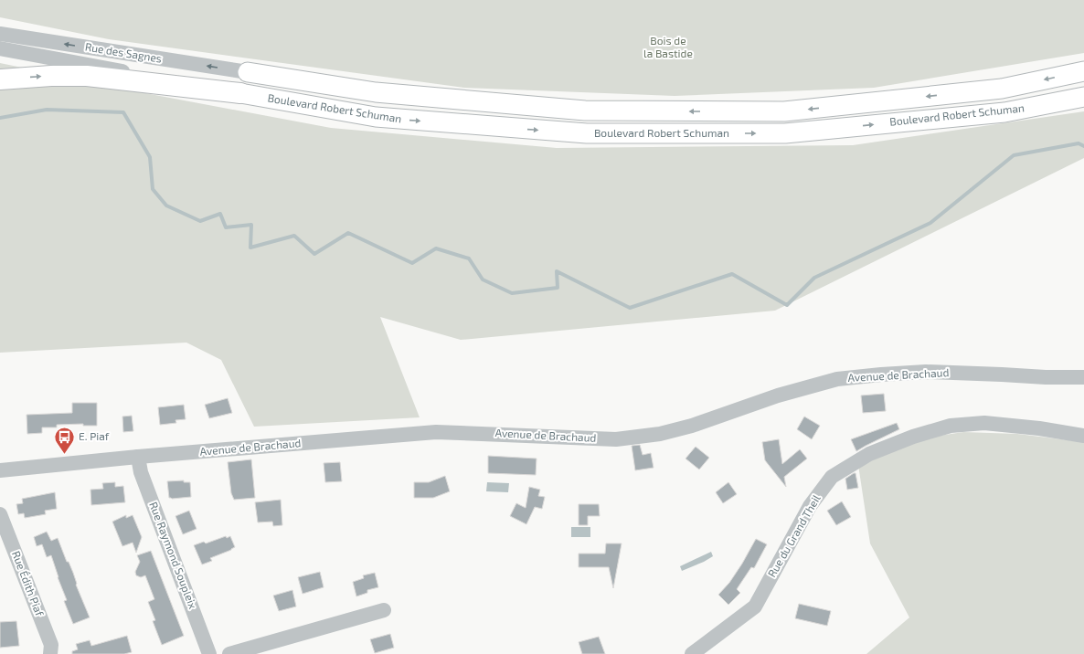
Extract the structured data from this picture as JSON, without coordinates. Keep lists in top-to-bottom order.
{
  "streets": {
    "main road": ["Boulevard Robert Schuman"],
    "street": [
      "Rue des Sagnes",
      "Avenue de Brachaud",
      "Rue du Grand Theil",
      "Rue Raymond Soupleix",
      "Rue Édith Piaf"
    ]
  },
  "crossings": [
    ["Rue des Sagnes", "Boulevard Robert Schuman"],
    ["Avenue de Brachaud", "Rue Raymond Soupleix"]
  ],
  "parks": ["Bois de la Bastide"],
  "places": {
    "bus stop": ["E. Piaf"]
  }
}
